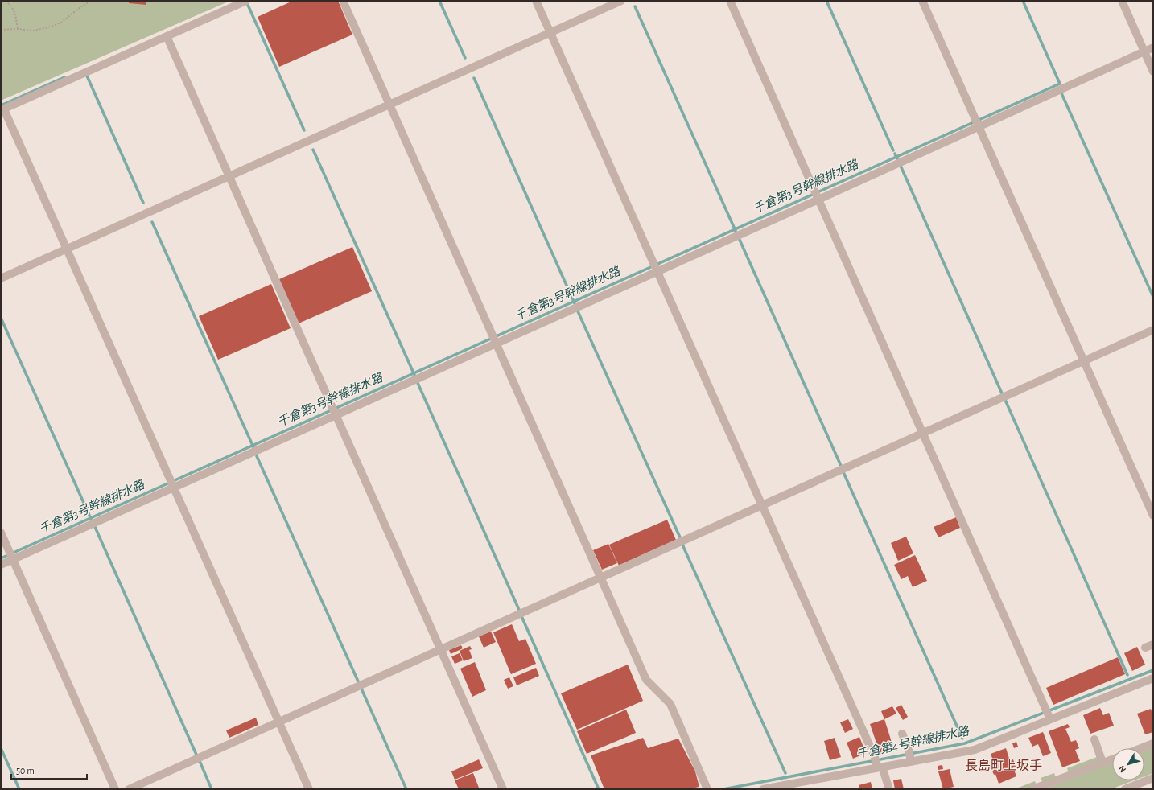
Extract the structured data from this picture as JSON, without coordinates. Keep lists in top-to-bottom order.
{
  "districts": ["長島町上坂手"],
  "water": ["千倉第3号幹線排水路", "千倉第4号幹線排水路"],
  "scale_bar": "50 m",
  "north": "bottom left"
}
